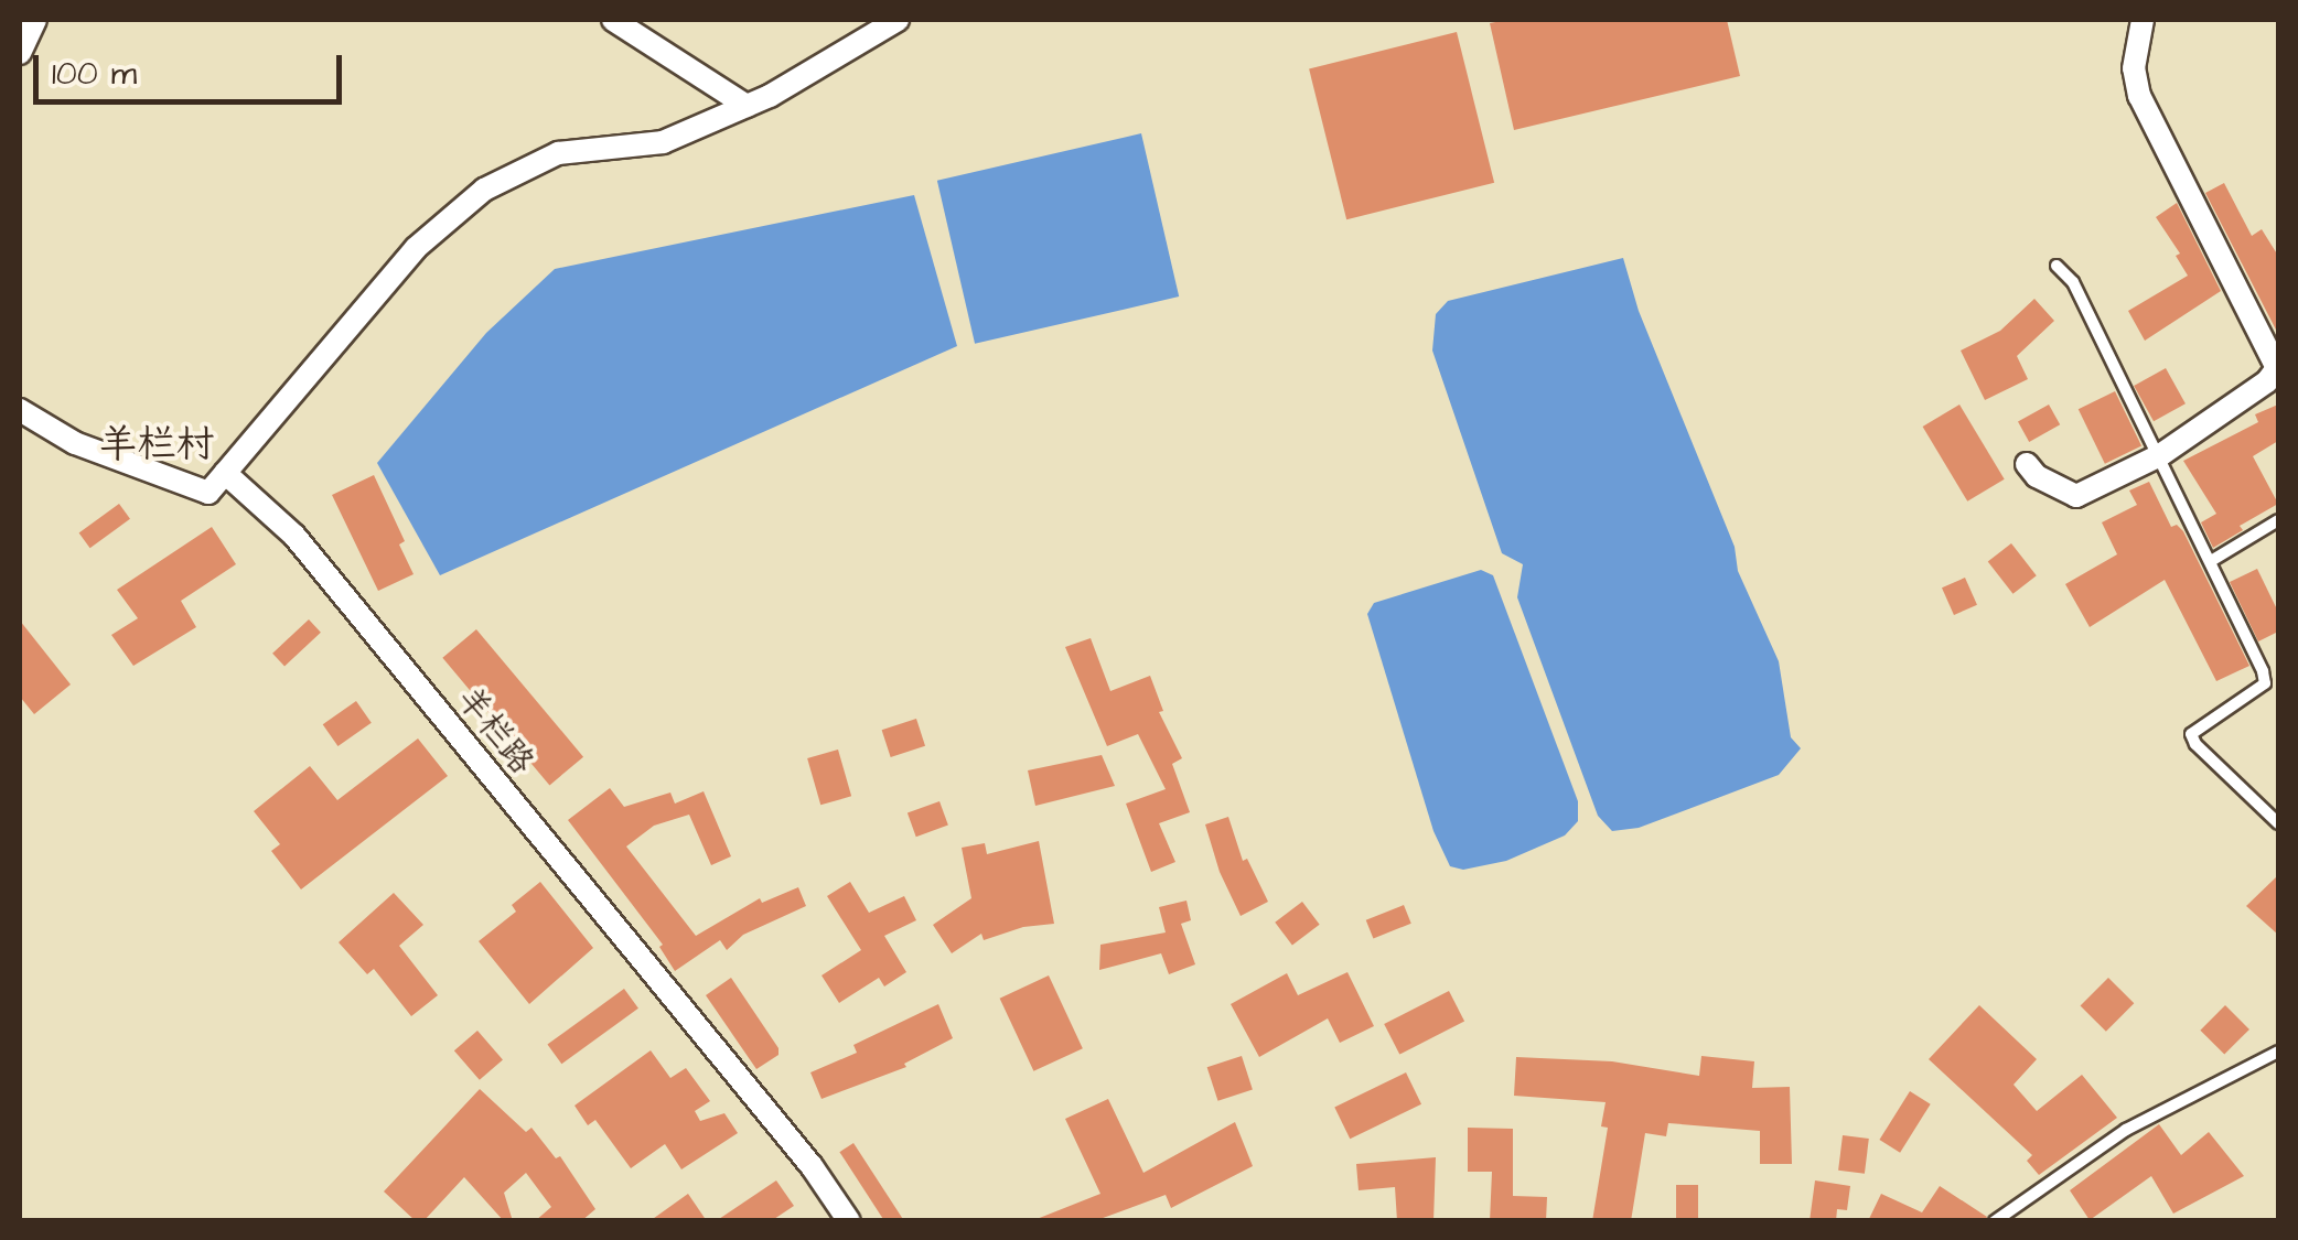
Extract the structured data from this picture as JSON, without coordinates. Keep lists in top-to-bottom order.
{
  "streets": {
    "street": ["羊栏路"]
  },
  "districts": ["羊栏村"],
  "scale_bar": "100 m"
}
